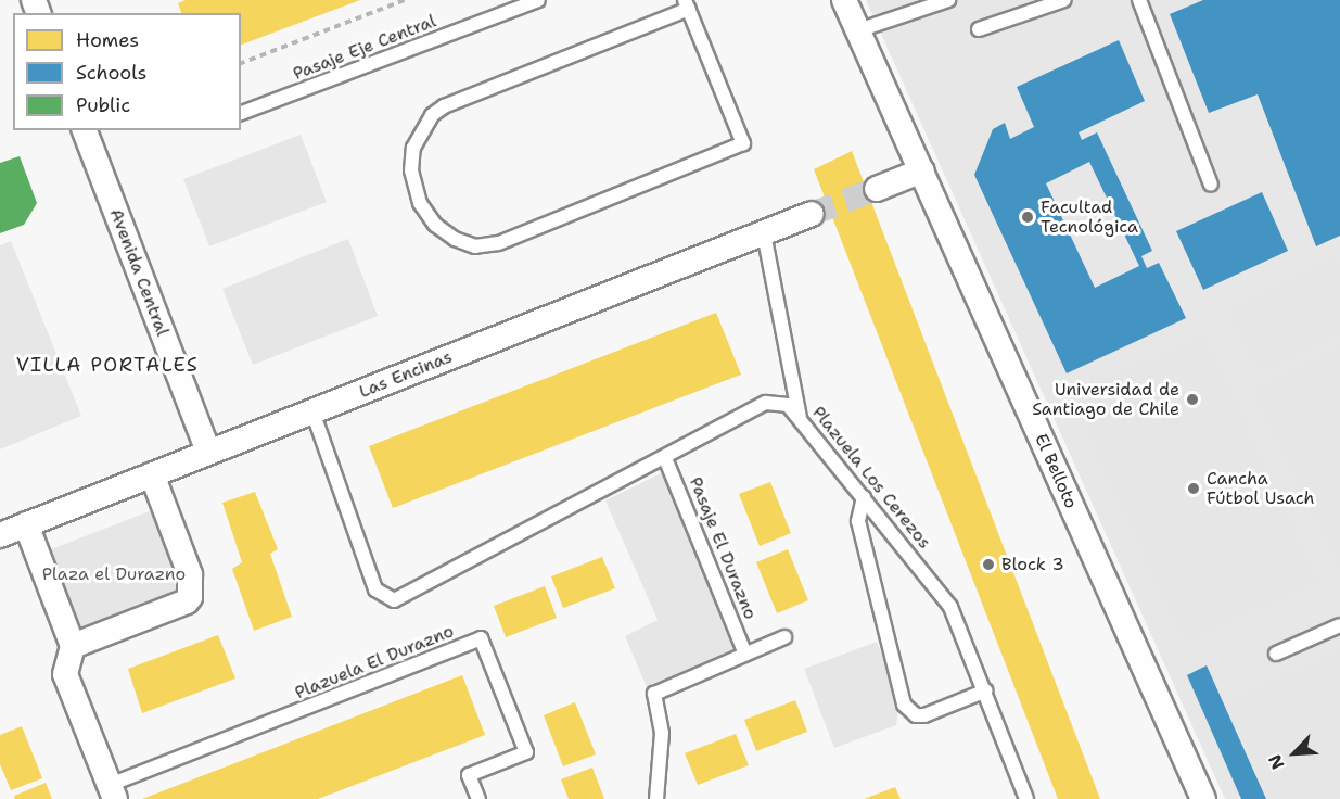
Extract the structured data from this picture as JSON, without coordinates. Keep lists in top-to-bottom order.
{
  "streets": {
    "street": ["Avenida Central", "Las Encinas", "El Belloto"],
    "lane": [
      "Pasaje Eje Central",
      "Plazuela Los Cerezos",
      "Pasaje El Durazno",
      "Plazuela El Durazno"
    ]
  },
  "crossings": [
    ["Avenida Central", "Las Encinas"],
    ["Las Encinas", "Plazuela Los Cerezos"],
    ["Plazuela Los Cerezos", "Pasaje El Durazno"]
  ],
  "districts": ["VILLA PORTALES"],
  "parks": ["Plaza el Durazno"],
  "places": [
    "Facultad Tecnológica",
    "Universidad de Santiago de Chile",
    "Cancha Fútbol Usach",
    "Block 3"
  ],
  "legend": ["Homes", "Schools", "Public"],
  "north": "bottom left"
}
